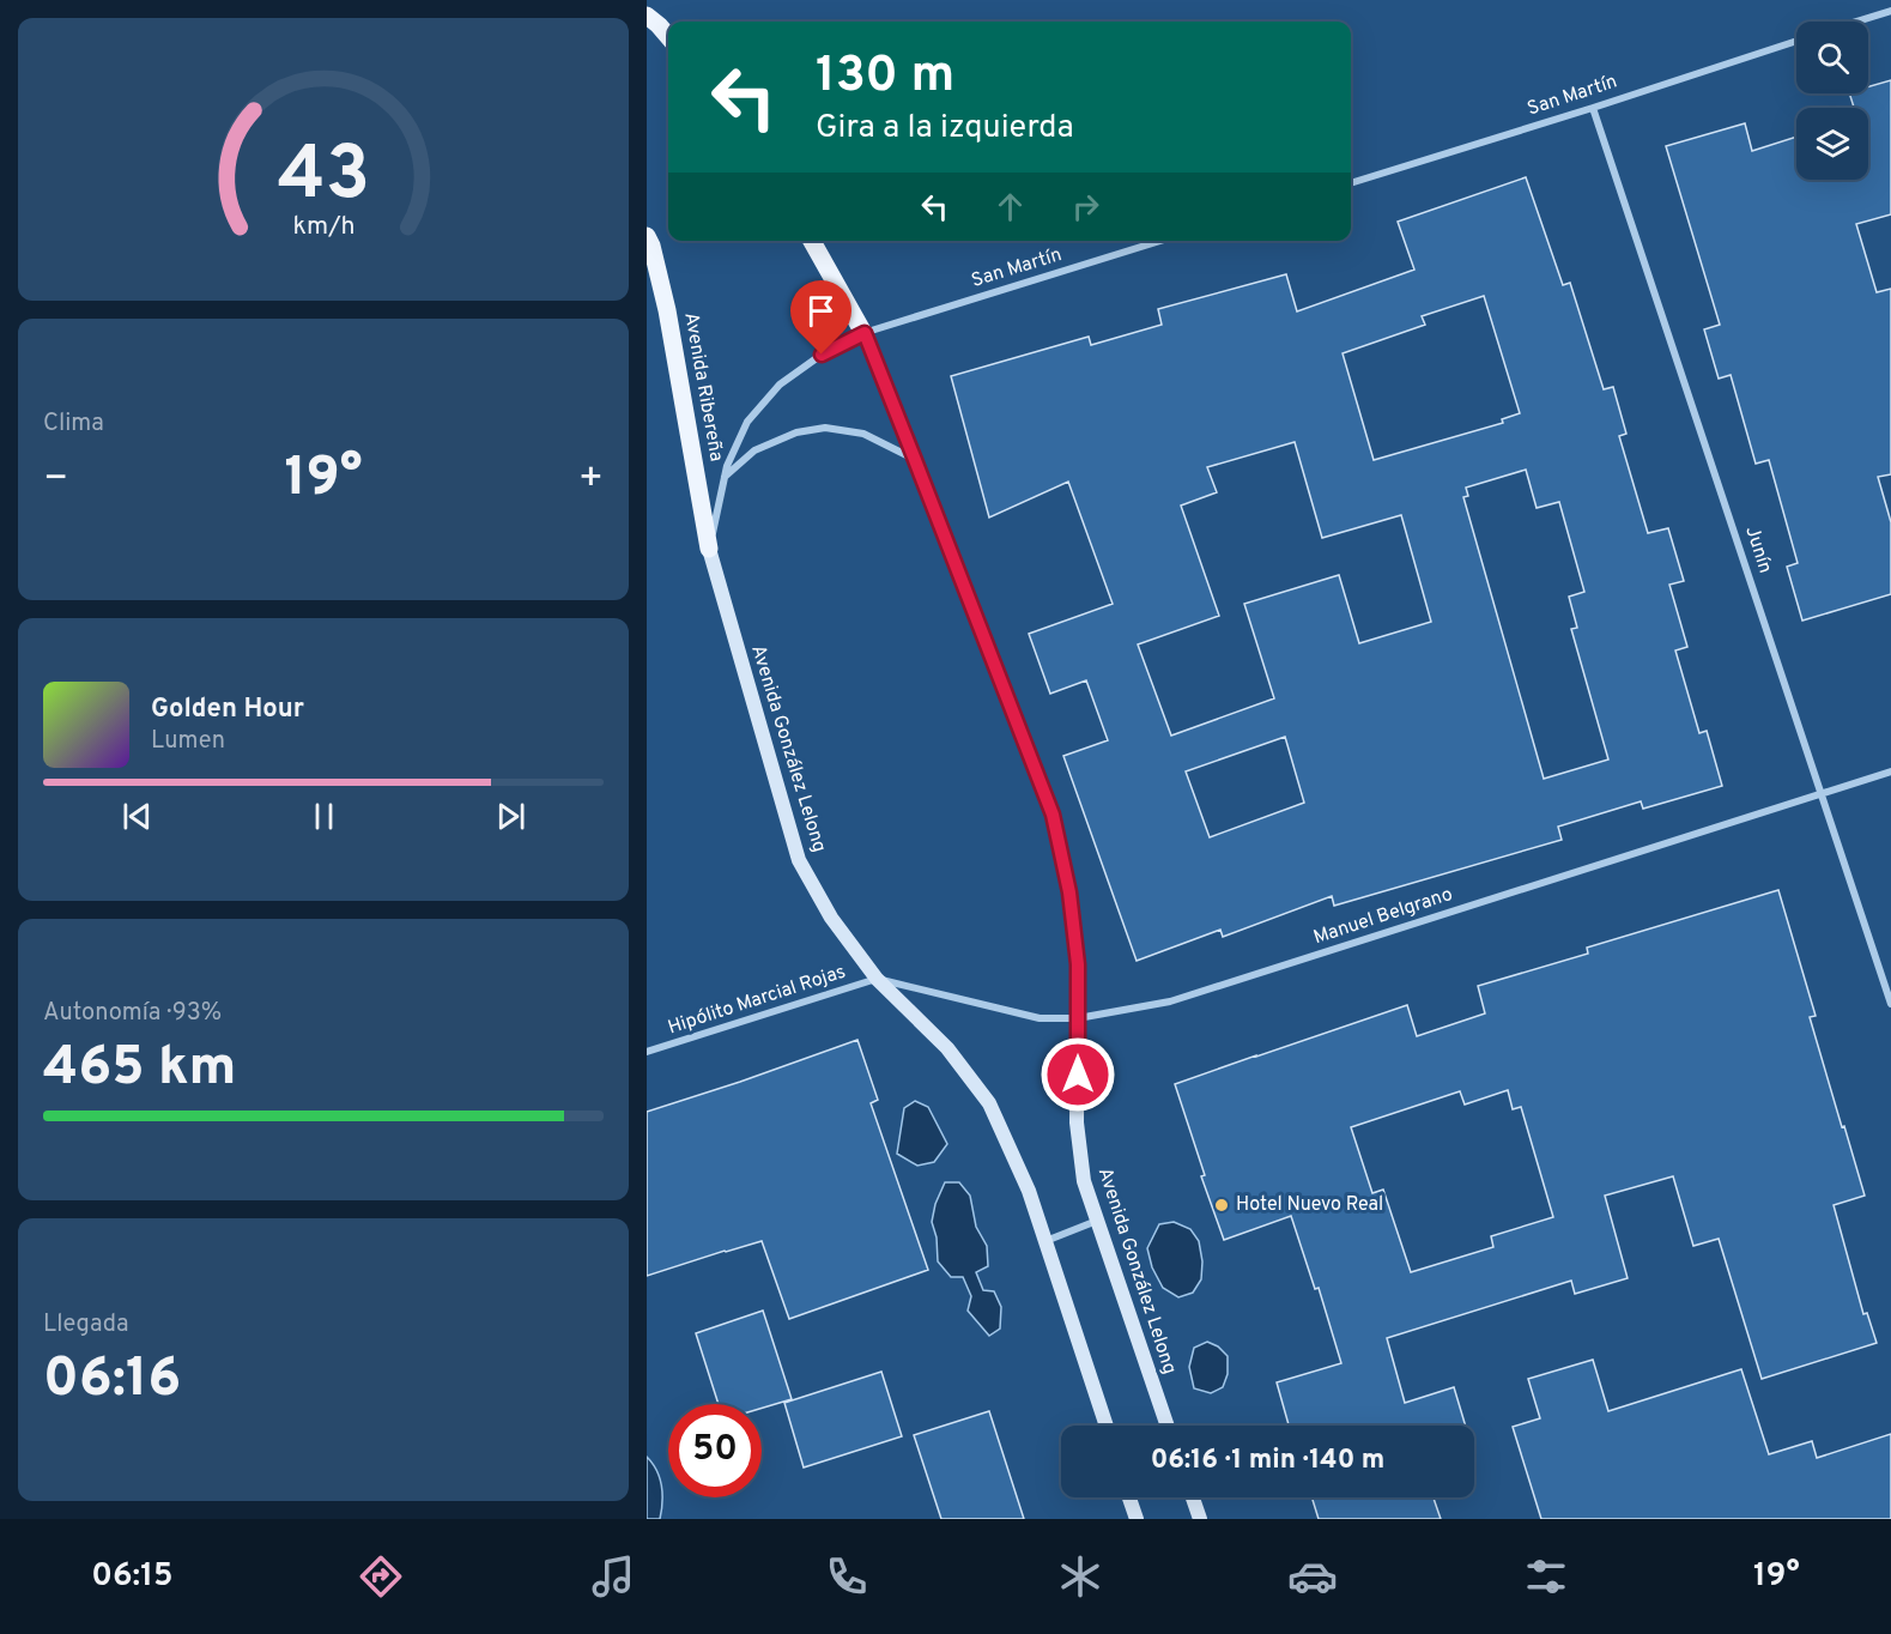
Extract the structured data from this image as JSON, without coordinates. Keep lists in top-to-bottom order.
{
  "streets": {
    "main road": ["Avenida Ribereña", "Avenida González Lelong"],
    "street": [
      "San Martín",
      "Junín",
      "Manuel Belgrano",
      "Hipólito Marcial Rojas"
    ]
  },
  "crossings": [
    ["San Martín", "Avenida Ribereña"],
    ["San Martín", "Junín"],
    ["San Martín", "Avenida González Lelong"],
    ["Avenida Ribereña", "Avenida González Lelong"],
    ["Junín", "Manuel Belgrano"],
    ["Avenida González Lelong", "Manuel Belgrano"],
    ["Avenida González Lelong", "Hipólito Marcial Rojas"],
    ["Manuel Belgrano", "Hipólito Marcial Rojas"]
  ],
  "places": ["Hotel Nuevo Real"],
  "page": {
    "turn": ["130 m", "Gira a la izquierda"],
    "tile": [
      "Clima",
      ["Autonomía · 93%", "465 km"],
      ["Llegada", "06:16"]
    ],
    "heat": ["−", "19°", "+"],
    "song": ["Golden Hour", "Lumen"],
    "limit": "50",
    "trip": "06:16 · 1 min · 140 m",
    "tabs": ["06:15", "19°"],
    "gauge": ["43", "km/h"]
  }
}
